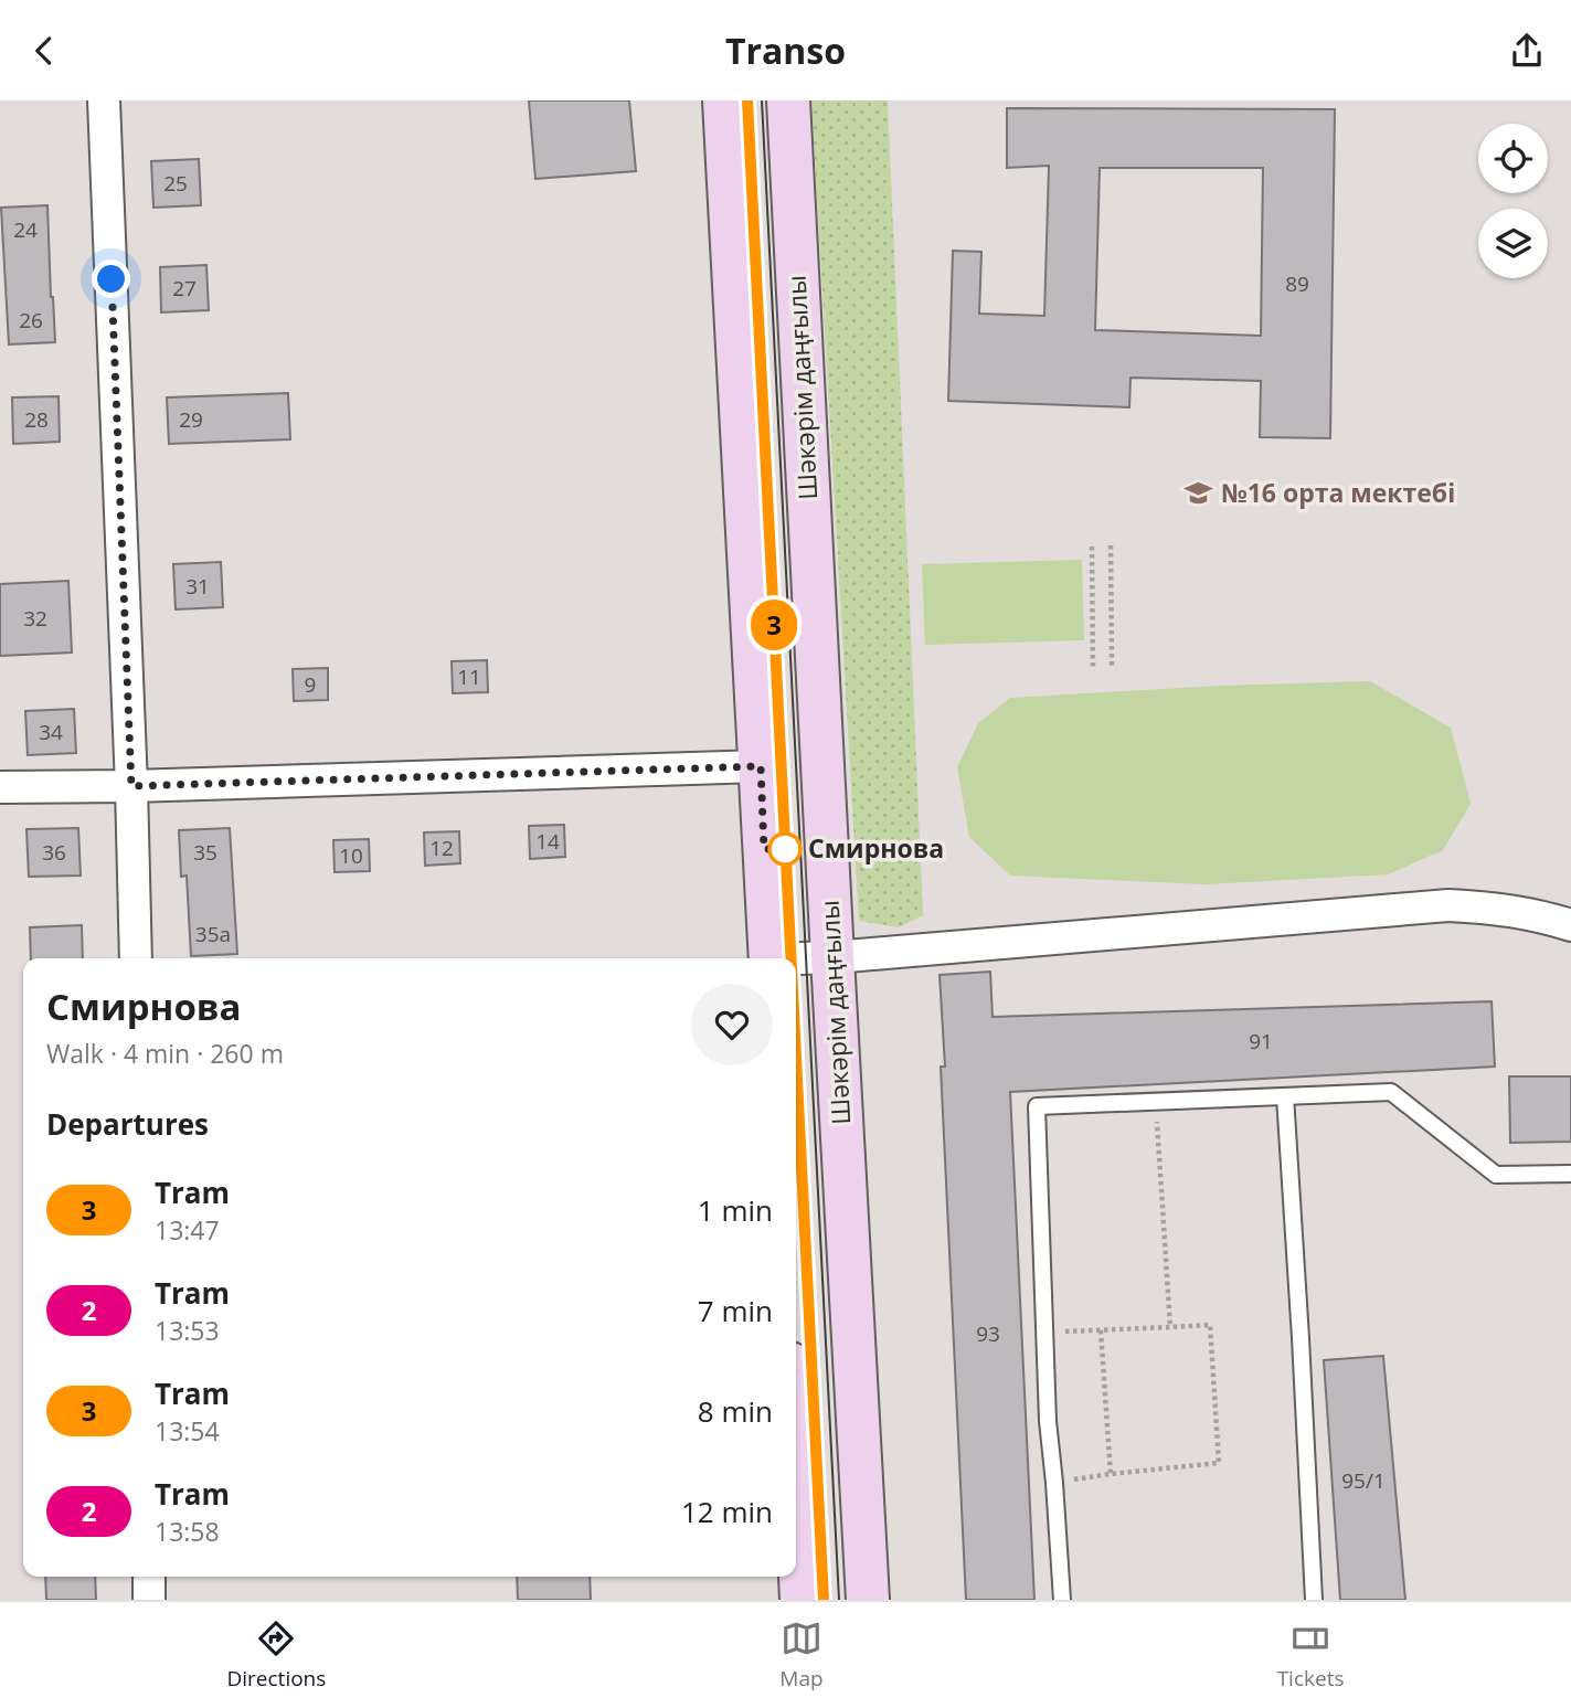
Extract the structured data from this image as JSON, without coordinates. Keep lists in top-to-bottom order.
{
  "streets": {
    "main road": ["Шәкәрім даңғылы"]
  },
  "places": {
    "school or university": ["№16 орта мектебі"],
    "other": ["Смирнова"]
  },
  "lines": ["tram line 3"],
  "house_numbers": [
    "25",
    "24",
    "89",
    "27",
    "26",
    "28",
    "29",
    "31",
    "32",
    "11",
    "9",
    "34",
    "14",
    "12",
    "36",
    "35",
    "10",
    "35а",
    "91",
    "93",
    "95/1"
  ],
  "page": {
    "header": "Transo",
    "on_map": "3",
    "heading": [
      ["Смирнова", "Walk · 4 min · 260 m"],
      "Departures"
    ],
    "list": [
      {
        "mark": "3",
        "name": "Tram",
        "note": "13:47",
        "value": "1 min"
      },
      {
        "mark": "2",
        "name": "Tram",
        "note": "13:53",
        "value": "7 min"
      },
      {
        "mark": "3",
        "name": "Tram",
        "note": "13:54",
        "value": "8 min"
      },
      {
        "mark": "2",
        "name": "Tram",
        "note": "13:58",
        "value": "12 min"
      }
    ],
    "tabs": ["Directions", "Map", "Tickets"]
  }
}
